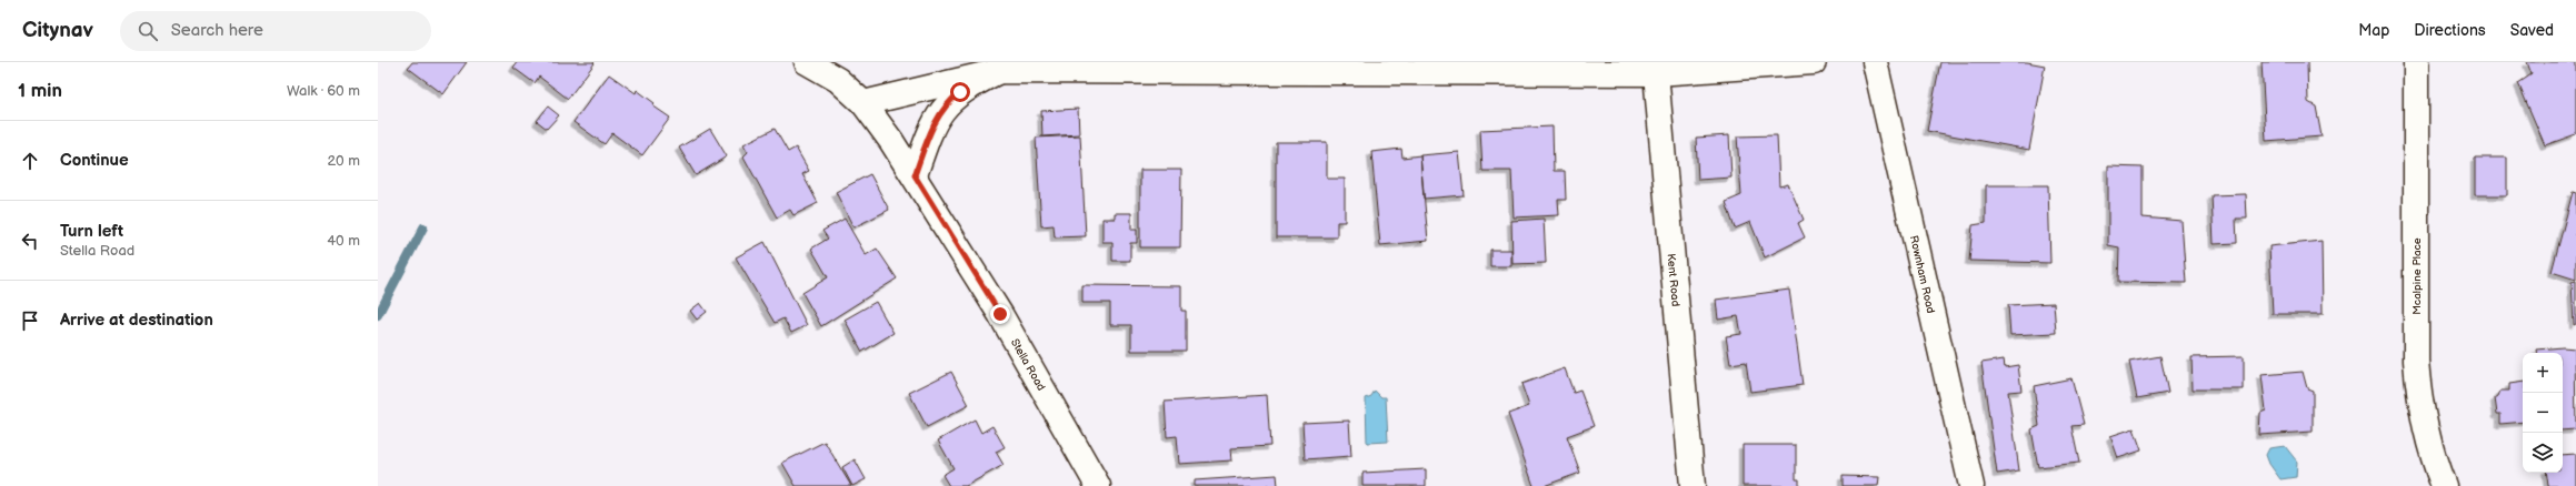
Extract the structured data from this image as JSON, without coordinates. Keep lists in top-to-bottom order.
{
  "streets": {
    "street": [
      "Rownham Road",
      "Mcalpine Place",
      "Kent Road",
      "Stella Road"
    ]
  },
  "page": {
    "header": "Citynav",
    "search": "Search here",
    "nav": ["Map", "Directions", "Saved"],
    "heading": ["1 min", "Walk · 60 m"],
    "list": [
      ["Continue", "20 m"],
      ["Turn left", "Stella Road", "40 m"],
      "Arrive at destination"
    ],
    "map_buttons": ["+", "−"]
  }
}
